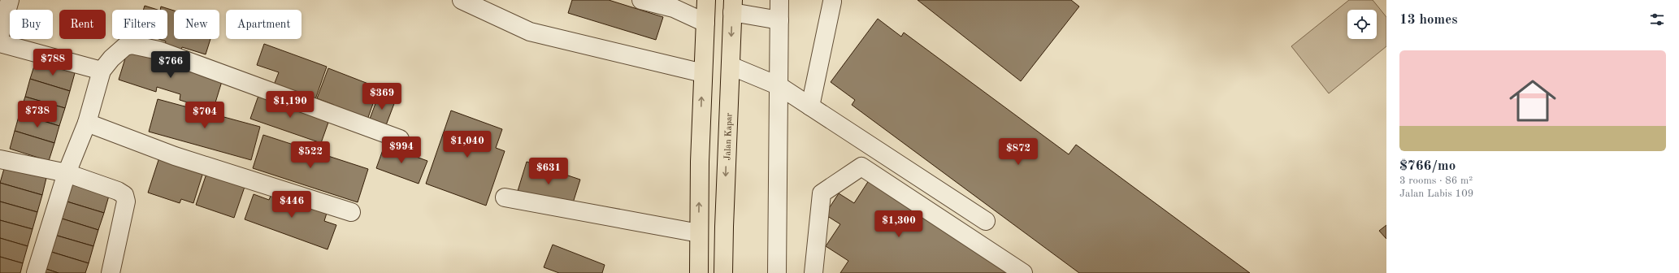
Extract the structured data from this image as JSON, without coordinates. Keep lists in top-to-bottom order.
{
  "streets": {
    "highway": ["Jalan Kapar"]
  },
  "page": {
    "heading": "13 homes",
    "chip": [
      "Buy",
      "Rent",
      "Filters",
      "New",
      "Apartment"
    ],
    "list": [
      {
        "name": "$766/mo",
        "note": "3 rooms · 86 m² · Jalan Labis 109"
      }
    ],
    "price": [
      "$788",
      "$766",
      "$369",
      "$1,190",
      "$738",
      "$704",
      "$1,040",
      "$994",
      "$872",
      "$522",
      "$631",
      "$446",
      "$1,300"
    ]
  }
}
